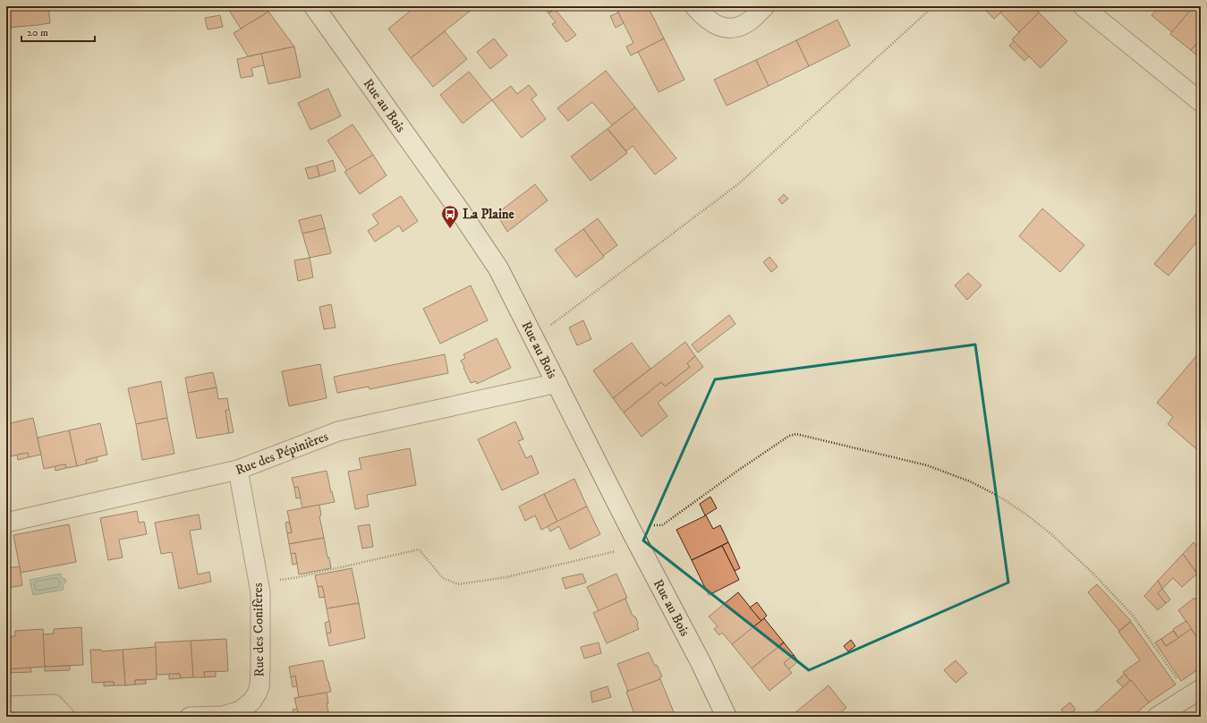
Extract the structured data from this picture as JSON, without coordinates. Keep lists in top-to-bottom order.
{
  "streets": {
    "main road": ["Rue au Bois"],
    "street": ["Rue des Pépinières", "Rue des Conifères"]
  },
  "crossings": [
    ["Rue au Bois", "Rue des Pépinières"],
    ["Rue des Pépinières", "Rue des Conifères"]
  ],
  "places": {
    "bus stop": ["La Plaine"]
  },
  "scale_bar": "20 m"
}
